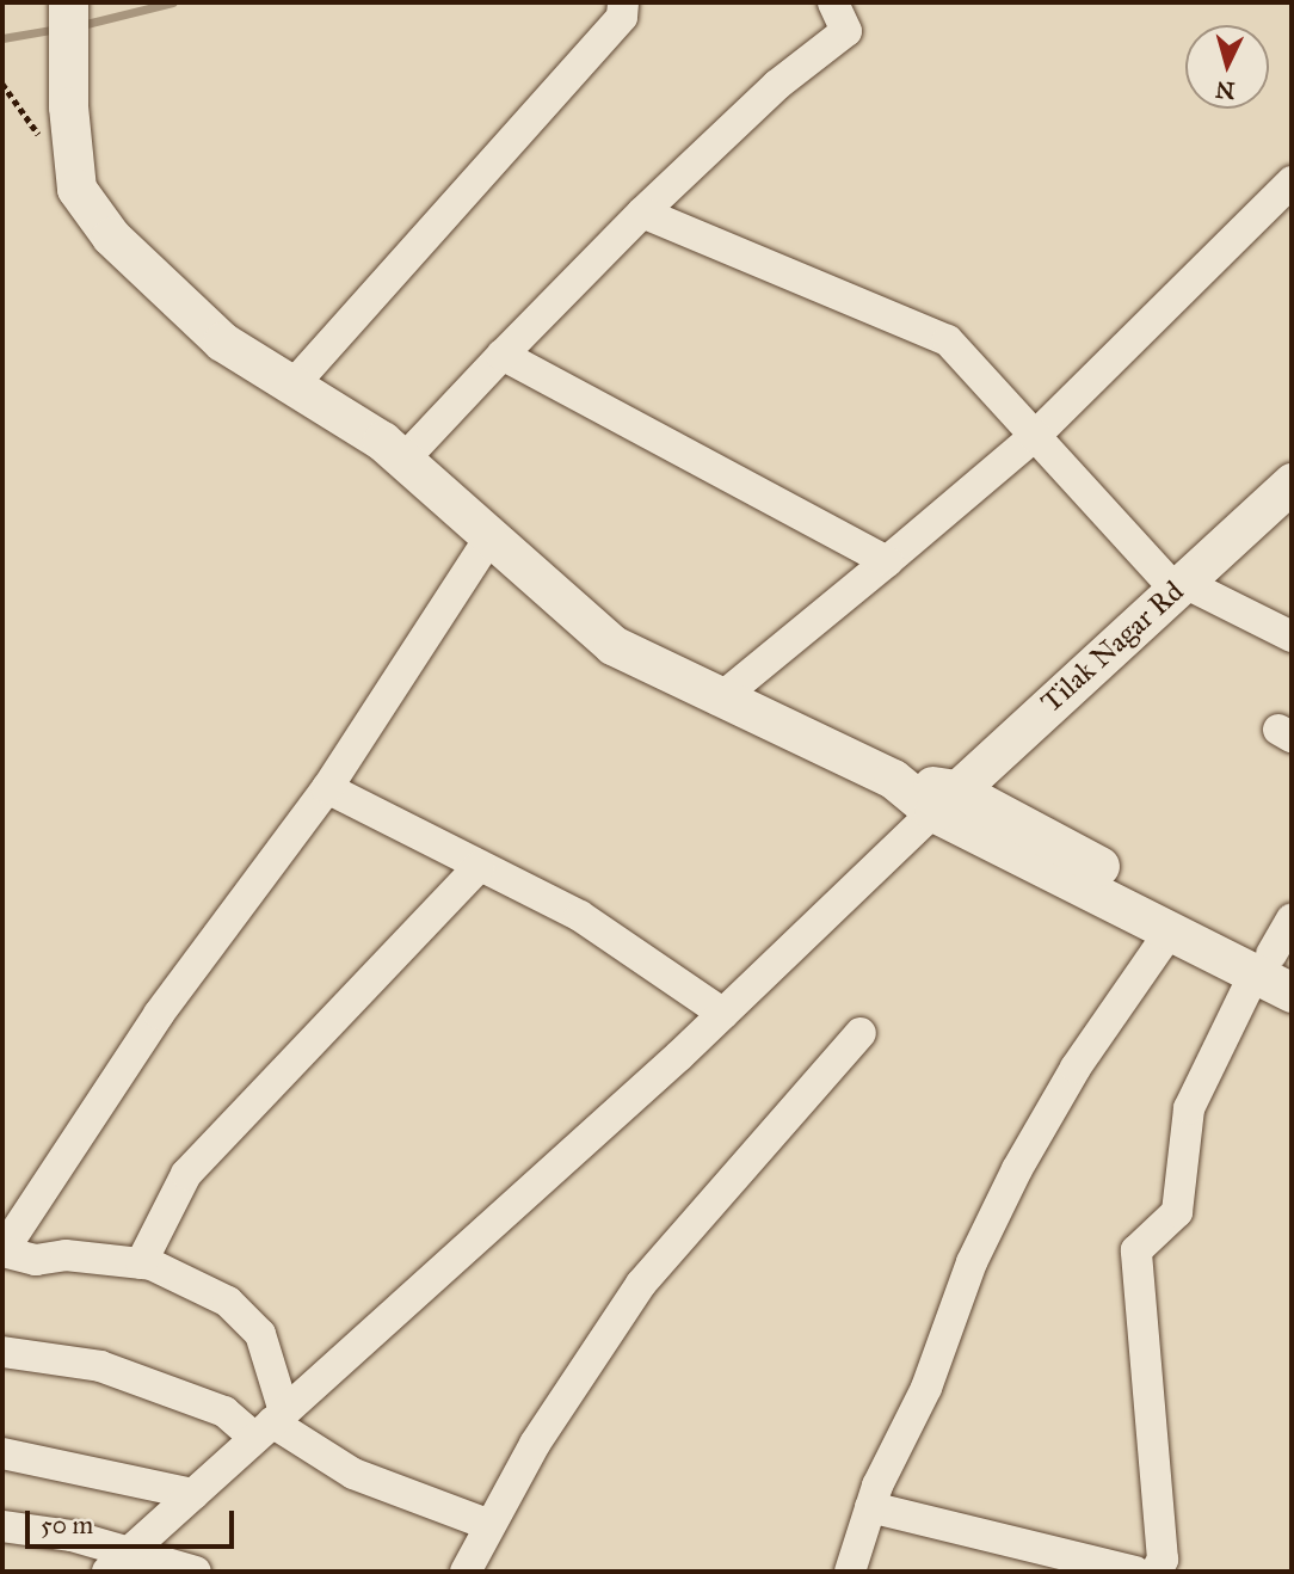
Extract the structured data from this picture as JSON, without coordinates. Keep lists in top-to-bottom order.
{
  "streets": {
    "street": ["Tilak Nagar Rd"]
  },
  "scale_bar": "50 m",
  "north": "bottom"
}
